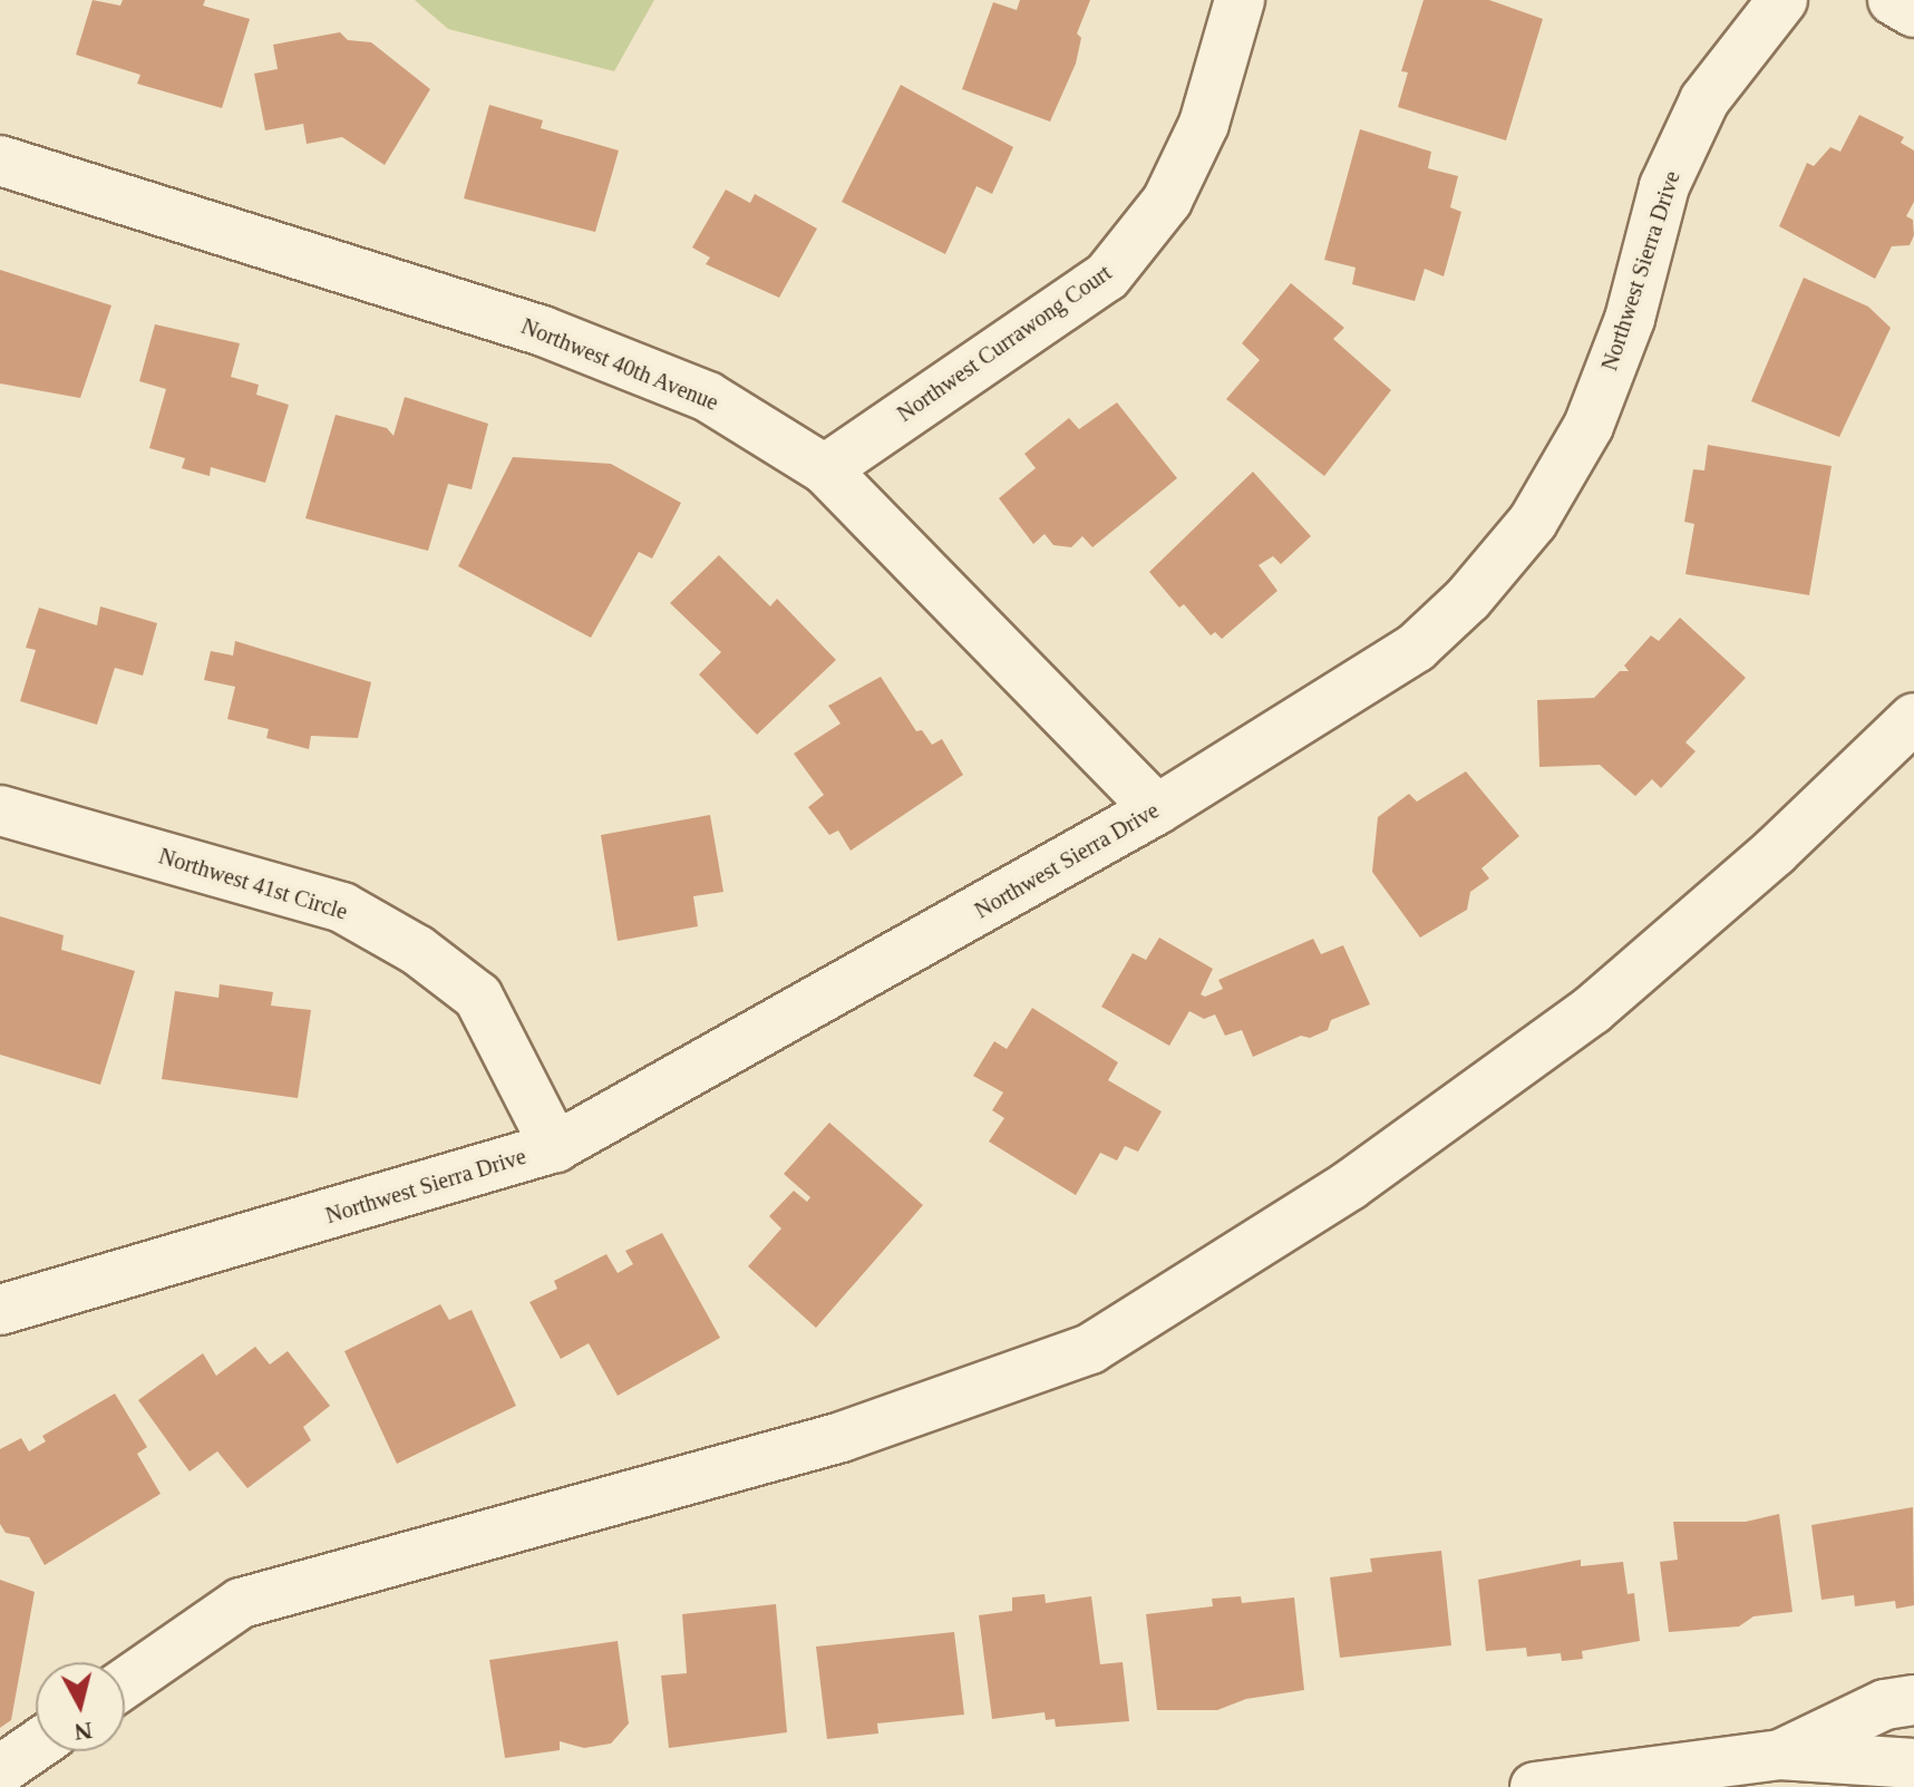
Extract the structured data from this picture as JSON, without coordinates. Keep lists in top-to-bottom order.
{
  "streets": {
    "street": [
      "Northwest Sierra Drive",
      "Northwest Currawong Court",
      "Northwest 40th Avenue",
      "Northwest 41st Circle"
    ]
  },
  "crossings": [
    ["Northwest Sierra Drive", "Northwest 40th Avenue"],
    ["Northwest Sierra Drive", "Northwest 41st Circle"],
    ["Northwest Currawong Court", "Northwest 40th Avenue"]
  ],
  "north": "bottom"
}
